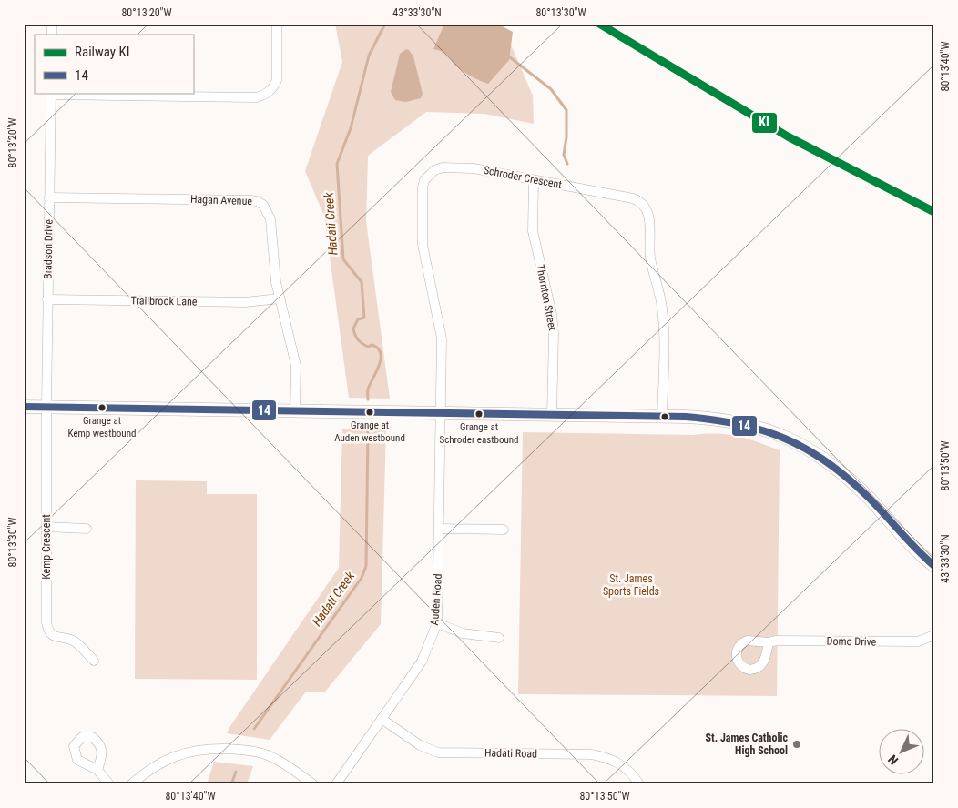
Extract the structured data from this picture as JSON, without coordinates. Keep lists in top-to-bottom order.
{
  "streets": {
    "street": [
      "Schroder Crescent",
      "Hagan Avenue",
      "Bradson Drive",
      "Thornton Street",
      "Trailbrook Lane",
      "Kemp Crescent",
      "Auden Road",
      "Domo Drive",
      "Hadati Road"
    ]
  },
  "crossings": [
    ["Schroder Crescent", "Thornton Street"],
    ["Schroder Crescent", "Auden Road"],
    ["Hagan Avenue", "Bradson Drive"],
    ["Hagan Avenue", "Trailbrook Lane"],
    ["Bradson Drive", "Trailbrook Lane"],
    ["Bradson Drive", "Kemp Crescent"],
    ["Auden Road", "Hadati Road"]
  ],
  "water": ["Hadati Creek"],
  "parks": ["St. James Sports Fields"],
  "places": [
    "Grange at Kemp westbound",
    "Grange at Auden westbound",
    "Grange at Schroder eastbound",
    "St. James Catholic High School"
  ],
  "lines": ["rail line KI", "transit line 14"],
  "legend": ["Railway KI", "14"],
  "north": "bottom left",
  "coordinates": [
    "80°13'20\"W",
    "43°33'30\"N",
    "80°13'30\"W",
    "80°13'40\"W",
    "80°13'50\"W"
  ]
}
